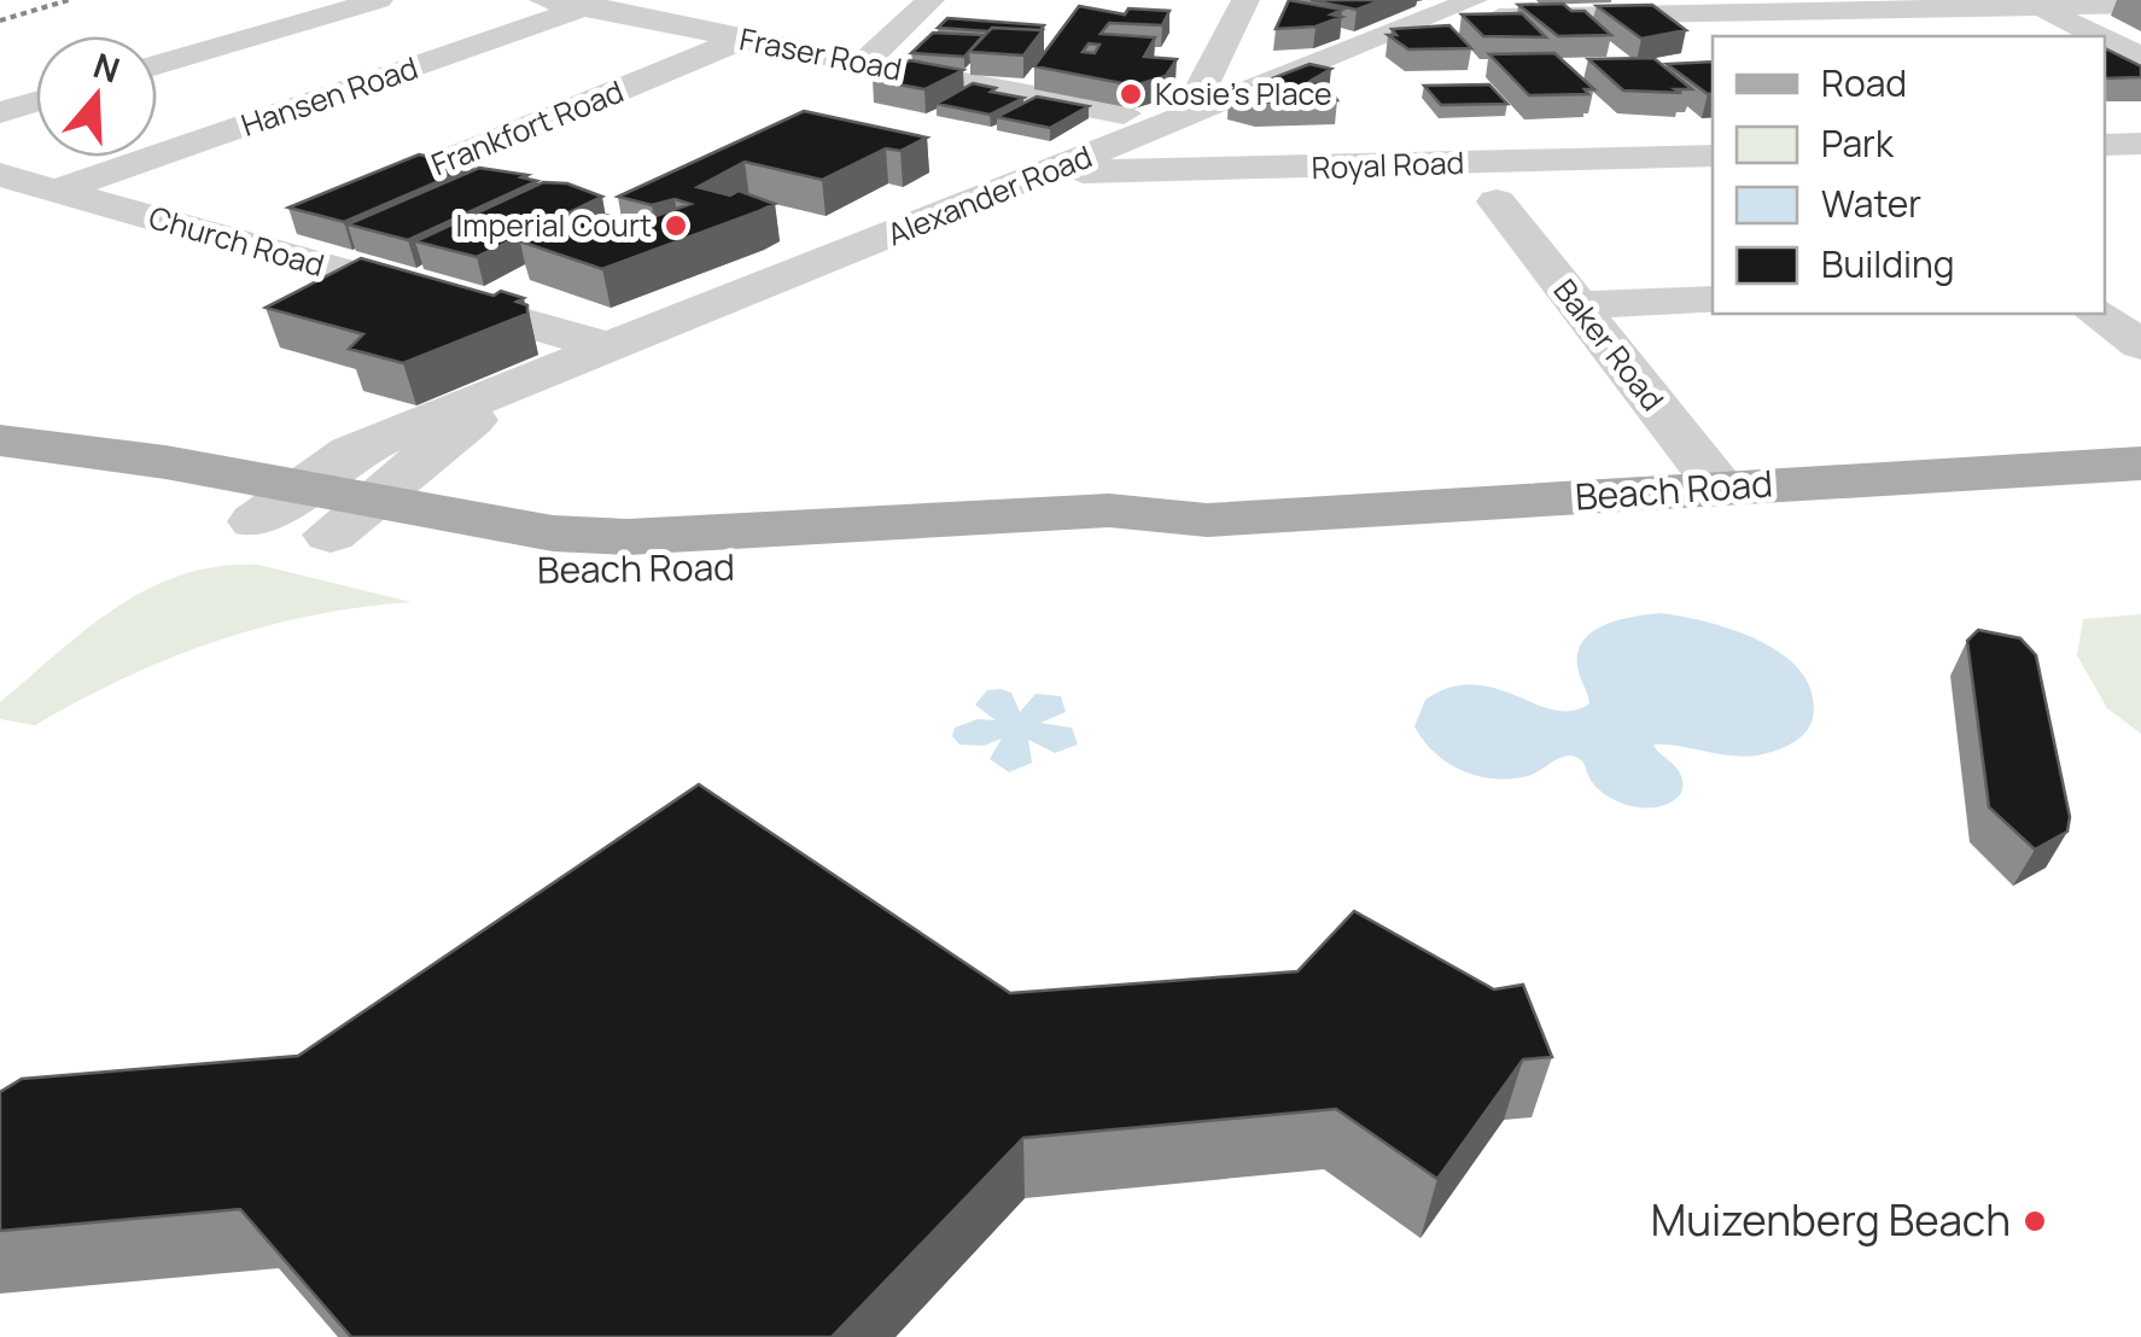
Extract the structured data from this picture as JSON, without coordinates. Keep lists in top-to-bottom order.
{
  "streets": {
    "main road": ["Beach Road"],
    "street": [
      "Fraser Road",
      "Hansen Road",
      "Frankfort Road",
      "Royal Road",
      "Alexander Road",
      "Church Road",
      "Baker Road"
    ]
  },
  "crossings": [
    ["Fraser Road", "Hansen Road"],
    ["Fraser Road", "Frankfort Road"],
    ["Fraser Road", "Alexander Road"],
    ["Hansen Road", "Church Road"],
    ["Frankfort Road", "Church Road"],
    ["Royal Road", "Alexander Road"],
    ["Alexander Road", "Church Road"],
    ["Alexander Road", "Beach Road"],
    ["Baker Road", "Beach Road"]
  ],
  "places": ["Kosie's Place", "Imperial Court", "Muizenberg Beach"],
  "legend": [
    "Road",
    "Park",
    "Water",
    "Building"
  ],
  "north": "top"
}
